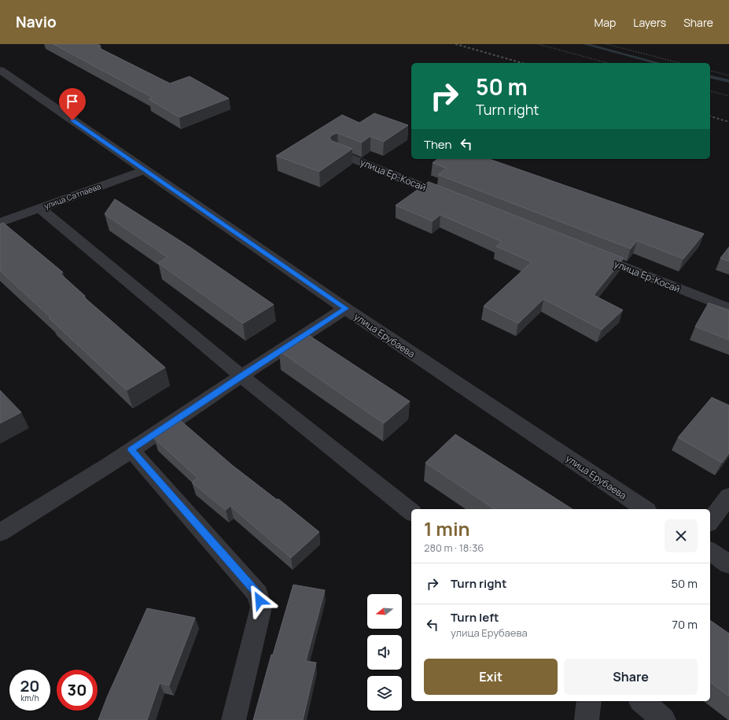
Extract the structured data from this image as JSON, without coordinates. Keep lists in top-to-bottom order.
{
  "streets": {
    "street": ["улица Ер-Косай", "улица Сатпаева", "улица Ерубаева"]
  },
  "crossings": [
    ["улица Сатпаева", "улица Ерубаева"]
  ],
  "north": "left",
  "page": {
    "header": "Navio",
    "nav": ["Map", "Layers", "Share"],
    "turn": ["50 m", "Turn right"],
    "then": "Then",
    "heading": ["1 min", "280 m · 18:36"],
    "list": [
      {
        "name": "Turn right",
        "value": "50 m"
      },
      {
        "name": "Turn left",
        "note": "улица Ерубаева",
        "value": "70 m"
      }
    ],
    "buttons": ["Exit", "Share"],
    "speed": "20 km/h",
    "limit": "30"
  }
}
